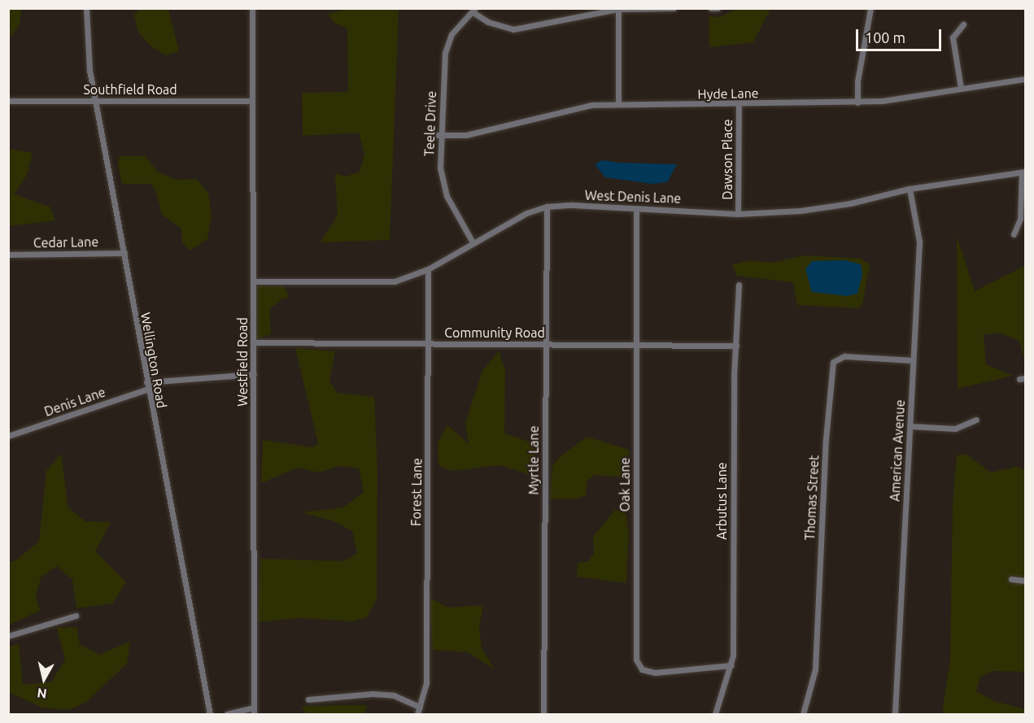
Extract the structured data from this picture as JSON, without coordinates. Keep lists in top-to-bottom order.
{
  "streets": {
    "street": [
      "Southfield Road",
      "Hyde Lane",
      "Teele Drive",
      "Dawson Place",
      "West Denis Lane",
      "Cedar Lane",
      "Community Road",
      "Wellington Road",
      "Westfield Road",
      "Denis Lane",
      "American Avenue",
      "Myrtle Lane",
      "Oak Lane",
      "Forest Lane",
      "Thomas Street",
      "Arbutus Lane"
    ]
  },
  "crossings": [
    ["Southfield Road", "Wellington Road"],
    ["Southfield Road", "Westfield Road"],
    ["Hyde Lane", "Teele Drive"],
    ["Hyde Lane", "Dawson Place"],
    ["Teele Drive", "West Denis Lane"],
    ["Dawson Place", "West Denis Lane"],
    ["West Denis Lane", "Westfield Road"],
    ["West Denis Lane", "American Avenue"],
    ["West Denis Lane", "Myrtle Lane"],
    ["West Denis Lane", "Oak Lane"],
    ["West Denis Lane", "Forest Lane"],
    ["Cedar Lane", "Wellington Road"],
    ["Community Road", "Westfield Road"],
    ["Community Road", "Myrtle Lane"],
    ["Community Road", "Oak Lane"],
    ["Community Road", "Forest Lane"],
    ["Community Road", "Arbutus Lane"],
    ["Wellington Road", "Denis Lane"],
    ["American Avenue", "Thomas Street"],
    ["Oak Lane", "Arbutus Lane"]
  ],
  "scale_bar": "100 m",
  "north": "bottom"
}
